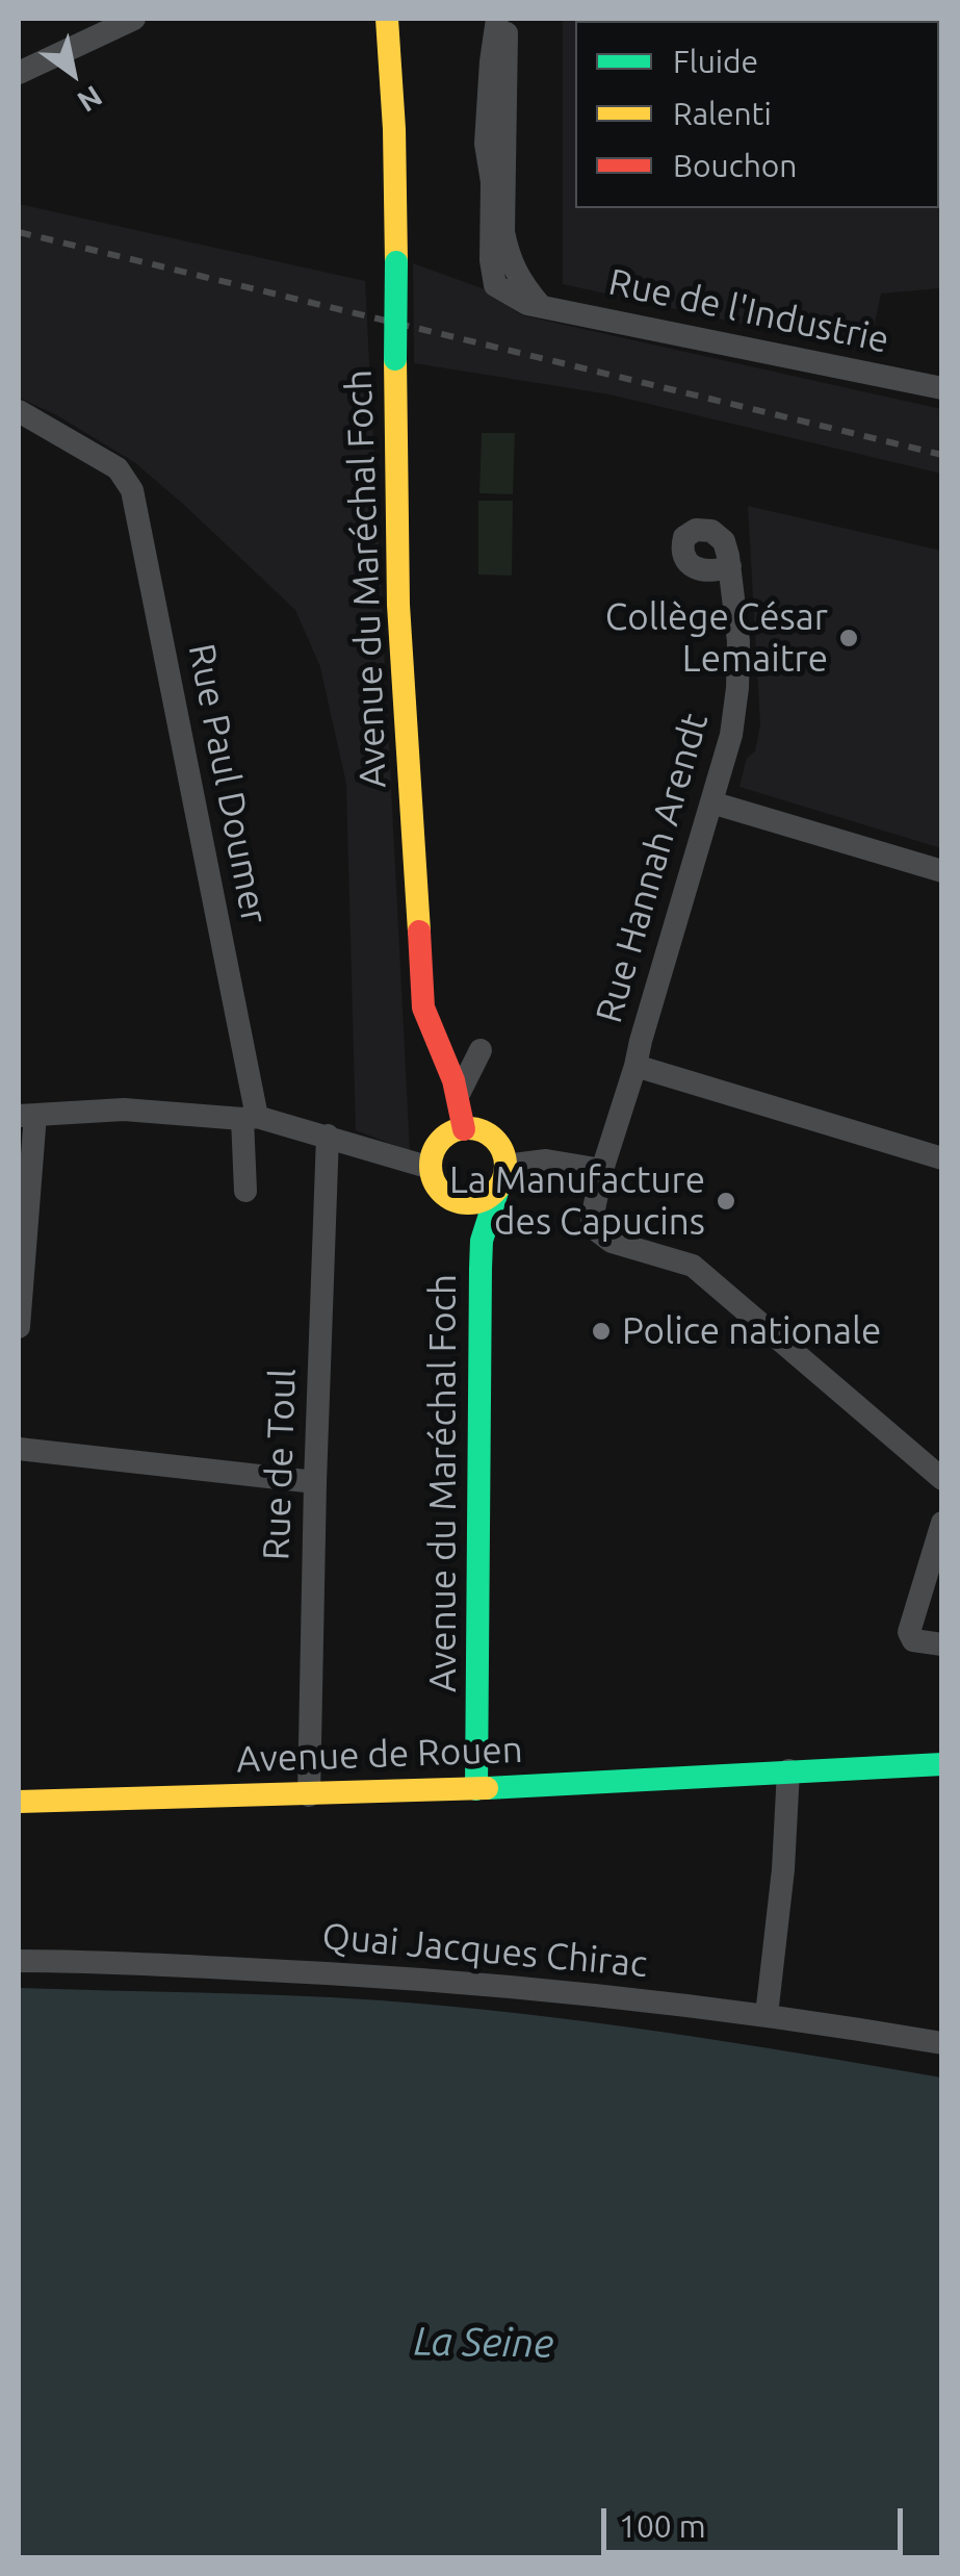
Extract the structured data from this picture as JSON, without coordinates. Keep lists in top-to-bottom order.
{
  "streets": {
    "main road": ["Avenue du Maréchal Foch", "Avenue de Rouen"],
    "street": [
      "Rue de l'Industrie",
      "Rue Paul Doumer",
      "Rue Hannah Arendt",
      "Rue de Toul",
      "Quai Jacques Chirac"
    ]
  },
  "crossings": [
    ["Avenue du Maréchal Foch", "Avenue de Rouen"],
    ["Rue de Toul", "Avenue de Rouen"]
  ],
  "water": ["La Seine"],
  "places": ["Collège César Lemaitre", "La Manufacture des Capucins", "Police nationale"],
  "legend": ["Fluide", "Ralenti", "Bouchon"],
  "scale_bar": "100 m",
  "north": "bottom right"
}
